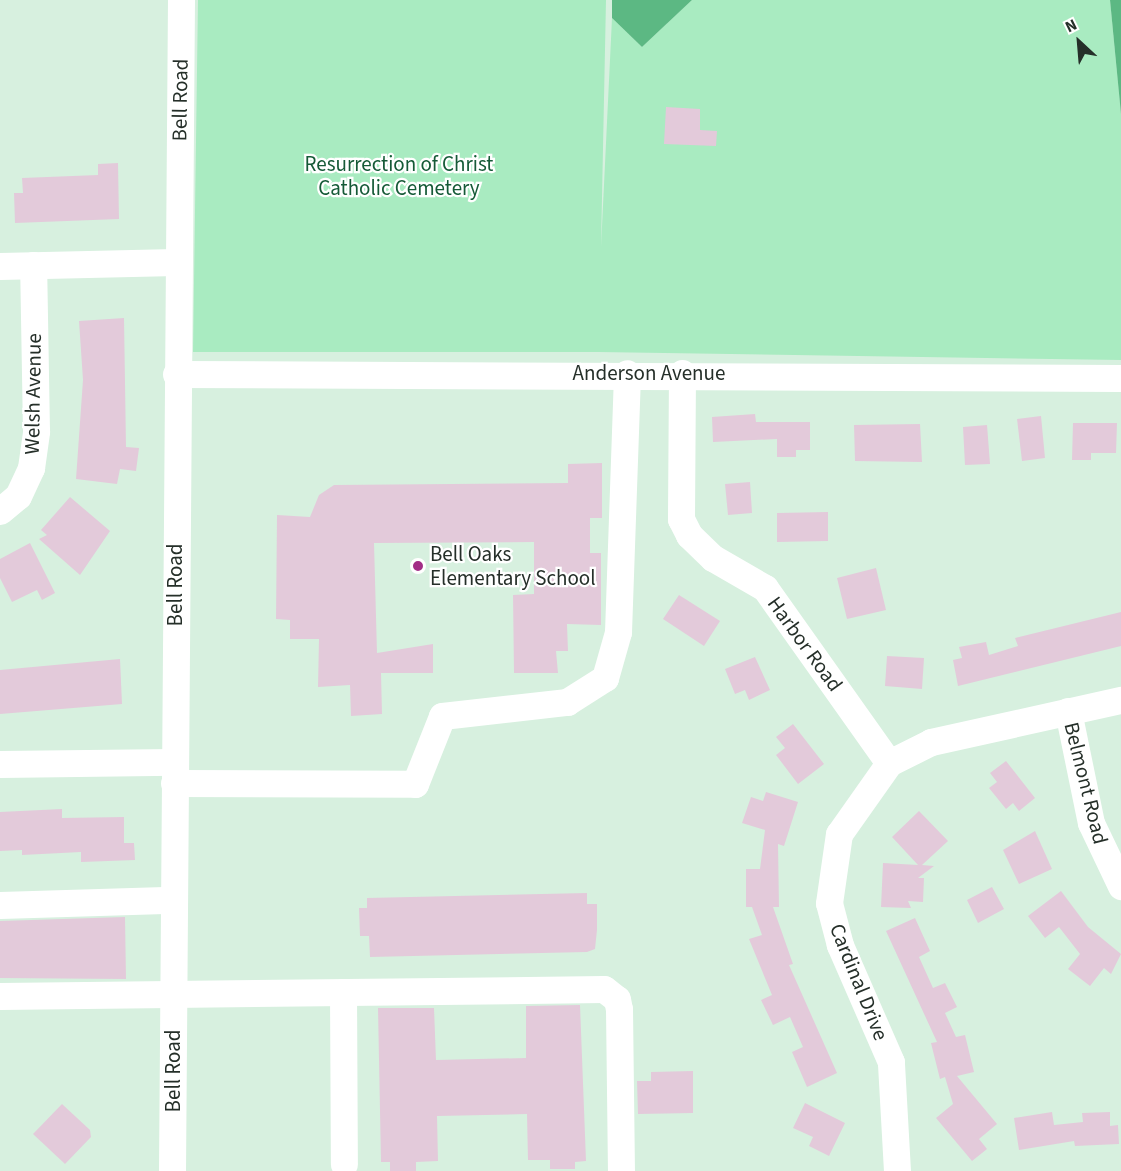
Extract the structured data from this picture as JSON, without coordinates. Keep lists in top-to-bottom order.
{
  "streets": {
    "street": [
      "Bell Road",
      "Anderson Avenue",
      "Welsh Avenue",
      "Harbor Road",
      "Belmont Road",
      "Cardinal Drive"
    ]
  },
  "crossings": [
    ["Bell Road", "Anderson Avenue"],
    ["Anderson Avenue", "Harbor Road"],
    ["Harbor Road", "Cardinal Drive"],
    ["Belmont Road", "Cardinal Drive"]
  ],
  "parks": ["Resurrection of Christ Catholic Cemetery"],
  "places": ["Bell Oaks Elementary School"],
  "north": "top left"
}
